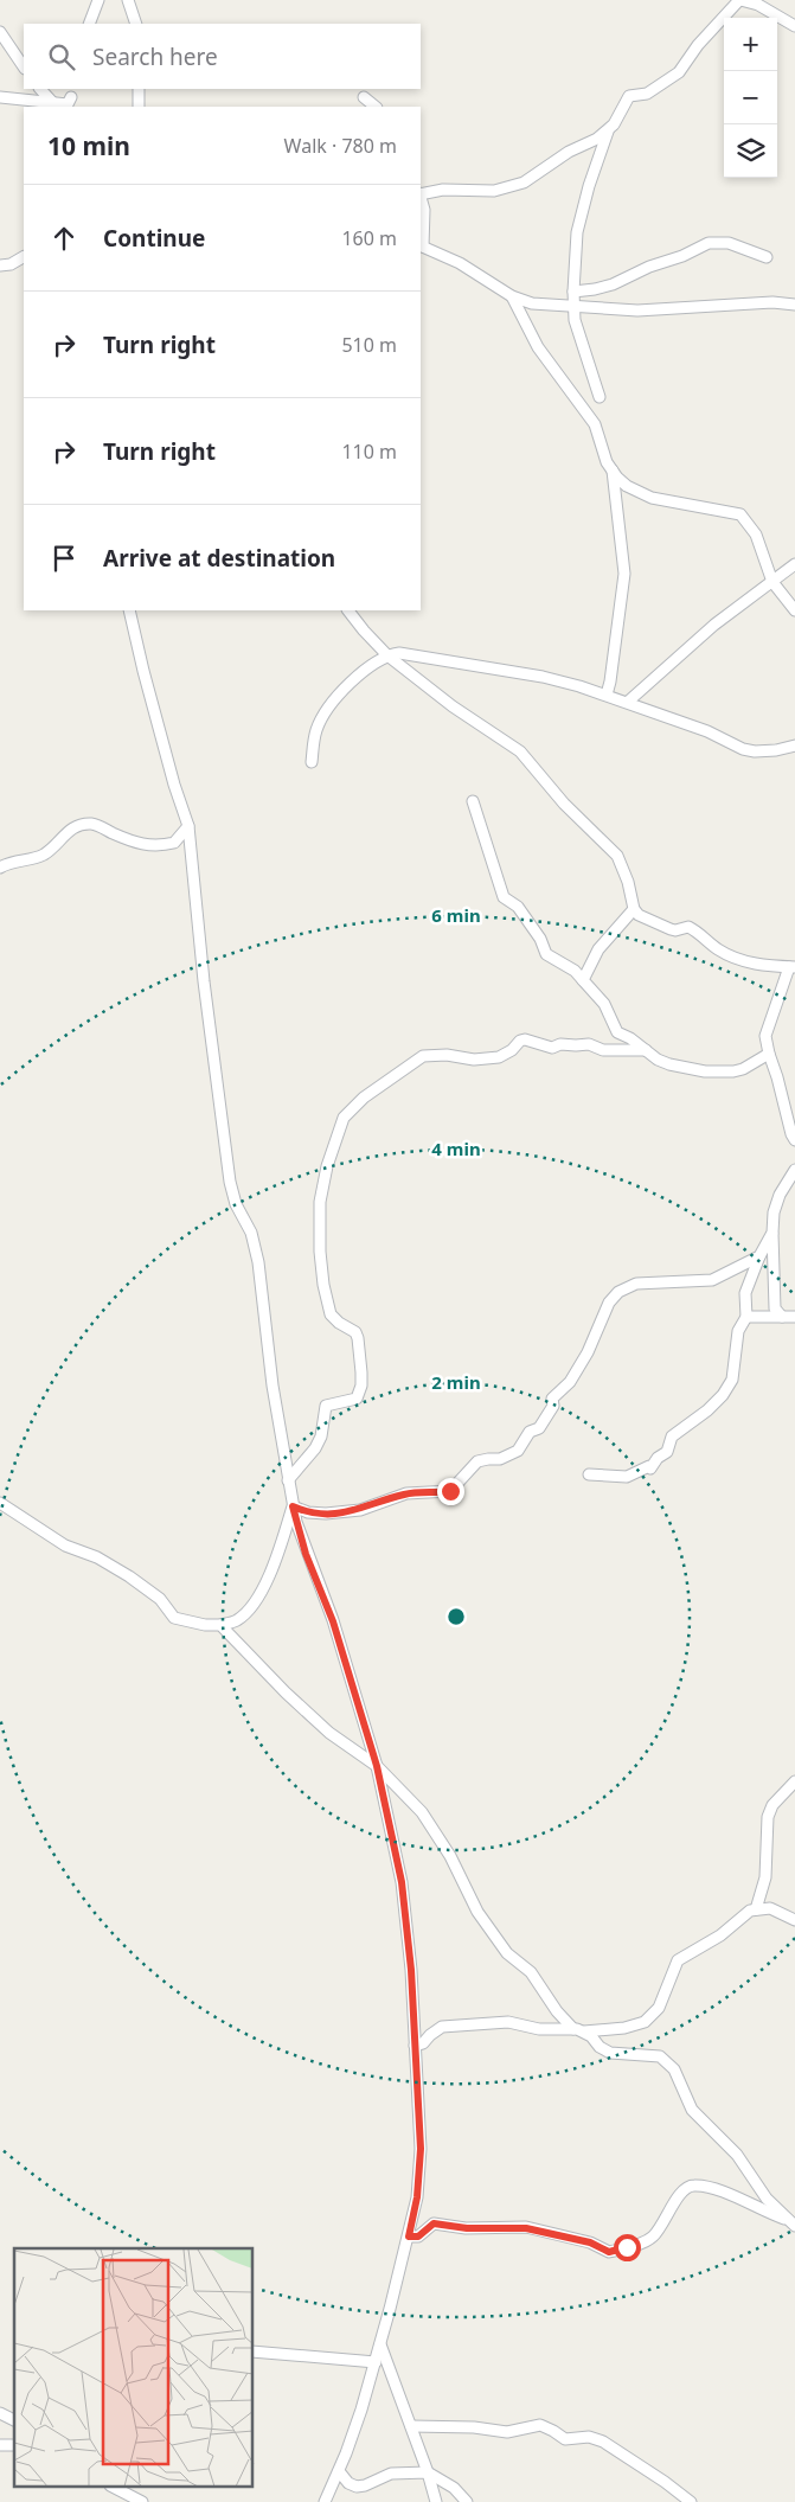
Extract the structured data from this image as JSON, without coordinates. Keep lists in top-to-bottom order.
{
  "page": {
    "map_buttons": ["+", "−"],
    "search": "Search here",
    "heading": ["10 min", "Walk · 780 m"],
    "list": [
      ["Continue", "160 m"],
      ["Turn right", "510 m"],
      ["Turn right", "110 m"],
      "Arrive at destination"
    ]
  },
  "rings": ["6 min", "4 min", "2 min"]
}
